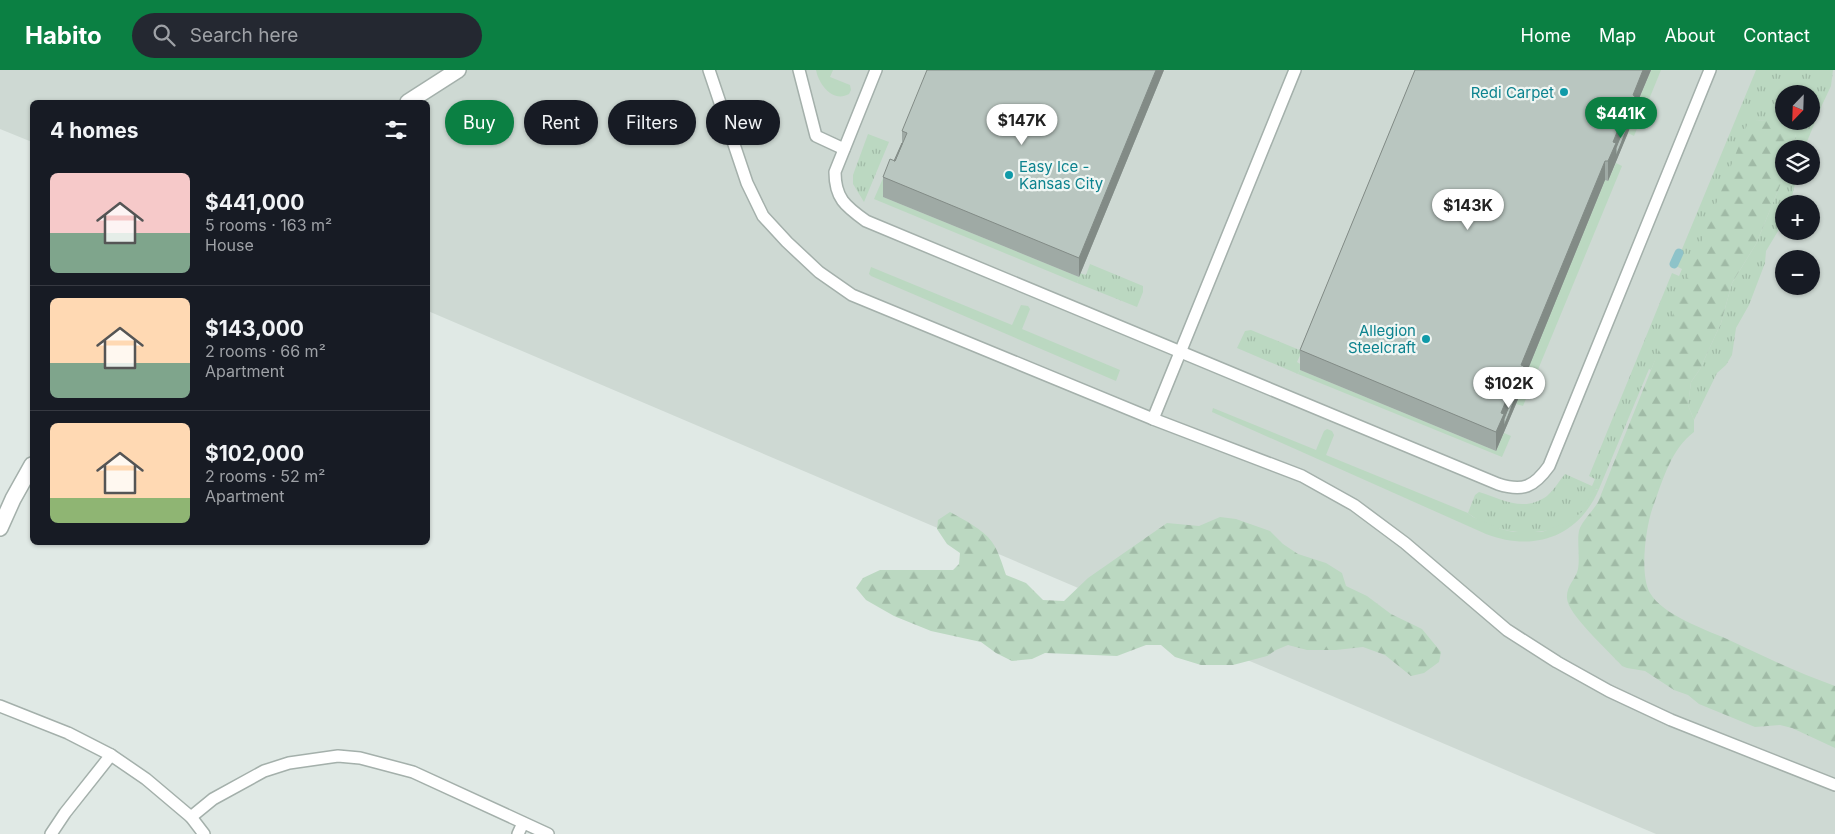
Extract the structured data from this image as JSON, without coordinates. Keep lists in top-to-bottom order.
{
  "places": ["Redi Carpet", "Easy Ice - Kansas City", "Allegion Steelcraft"],
  "north": "bottom left",
  "page": {
    "header": "Habito",
    "search": "Search here",
    "nav": [
      "Home",
      "Map",
      "About",
      "Contact"
    ],
    "map_buttons": ["+", "−"],
    "price": [
      "$441K",
      "$147K",
      "$143K",
      "$102K"
    ],
    "chip": [
      "Buy",
      "Rent",
      "Filters",
      "New"
    ],
    "heading": "4 homes",
    "list": [
      {
        "name": "$441,000",
        "note": "5 rooms · 163 m² · House"
      },
      {
        "name": "$143,000",
        "note": "2 rooms · 66 m² · Apartment"
      },
      {
        "name": "$102,000",
        "note": "2 rooms · 52 m² · Apartment"
      }
    ]
  }
}
